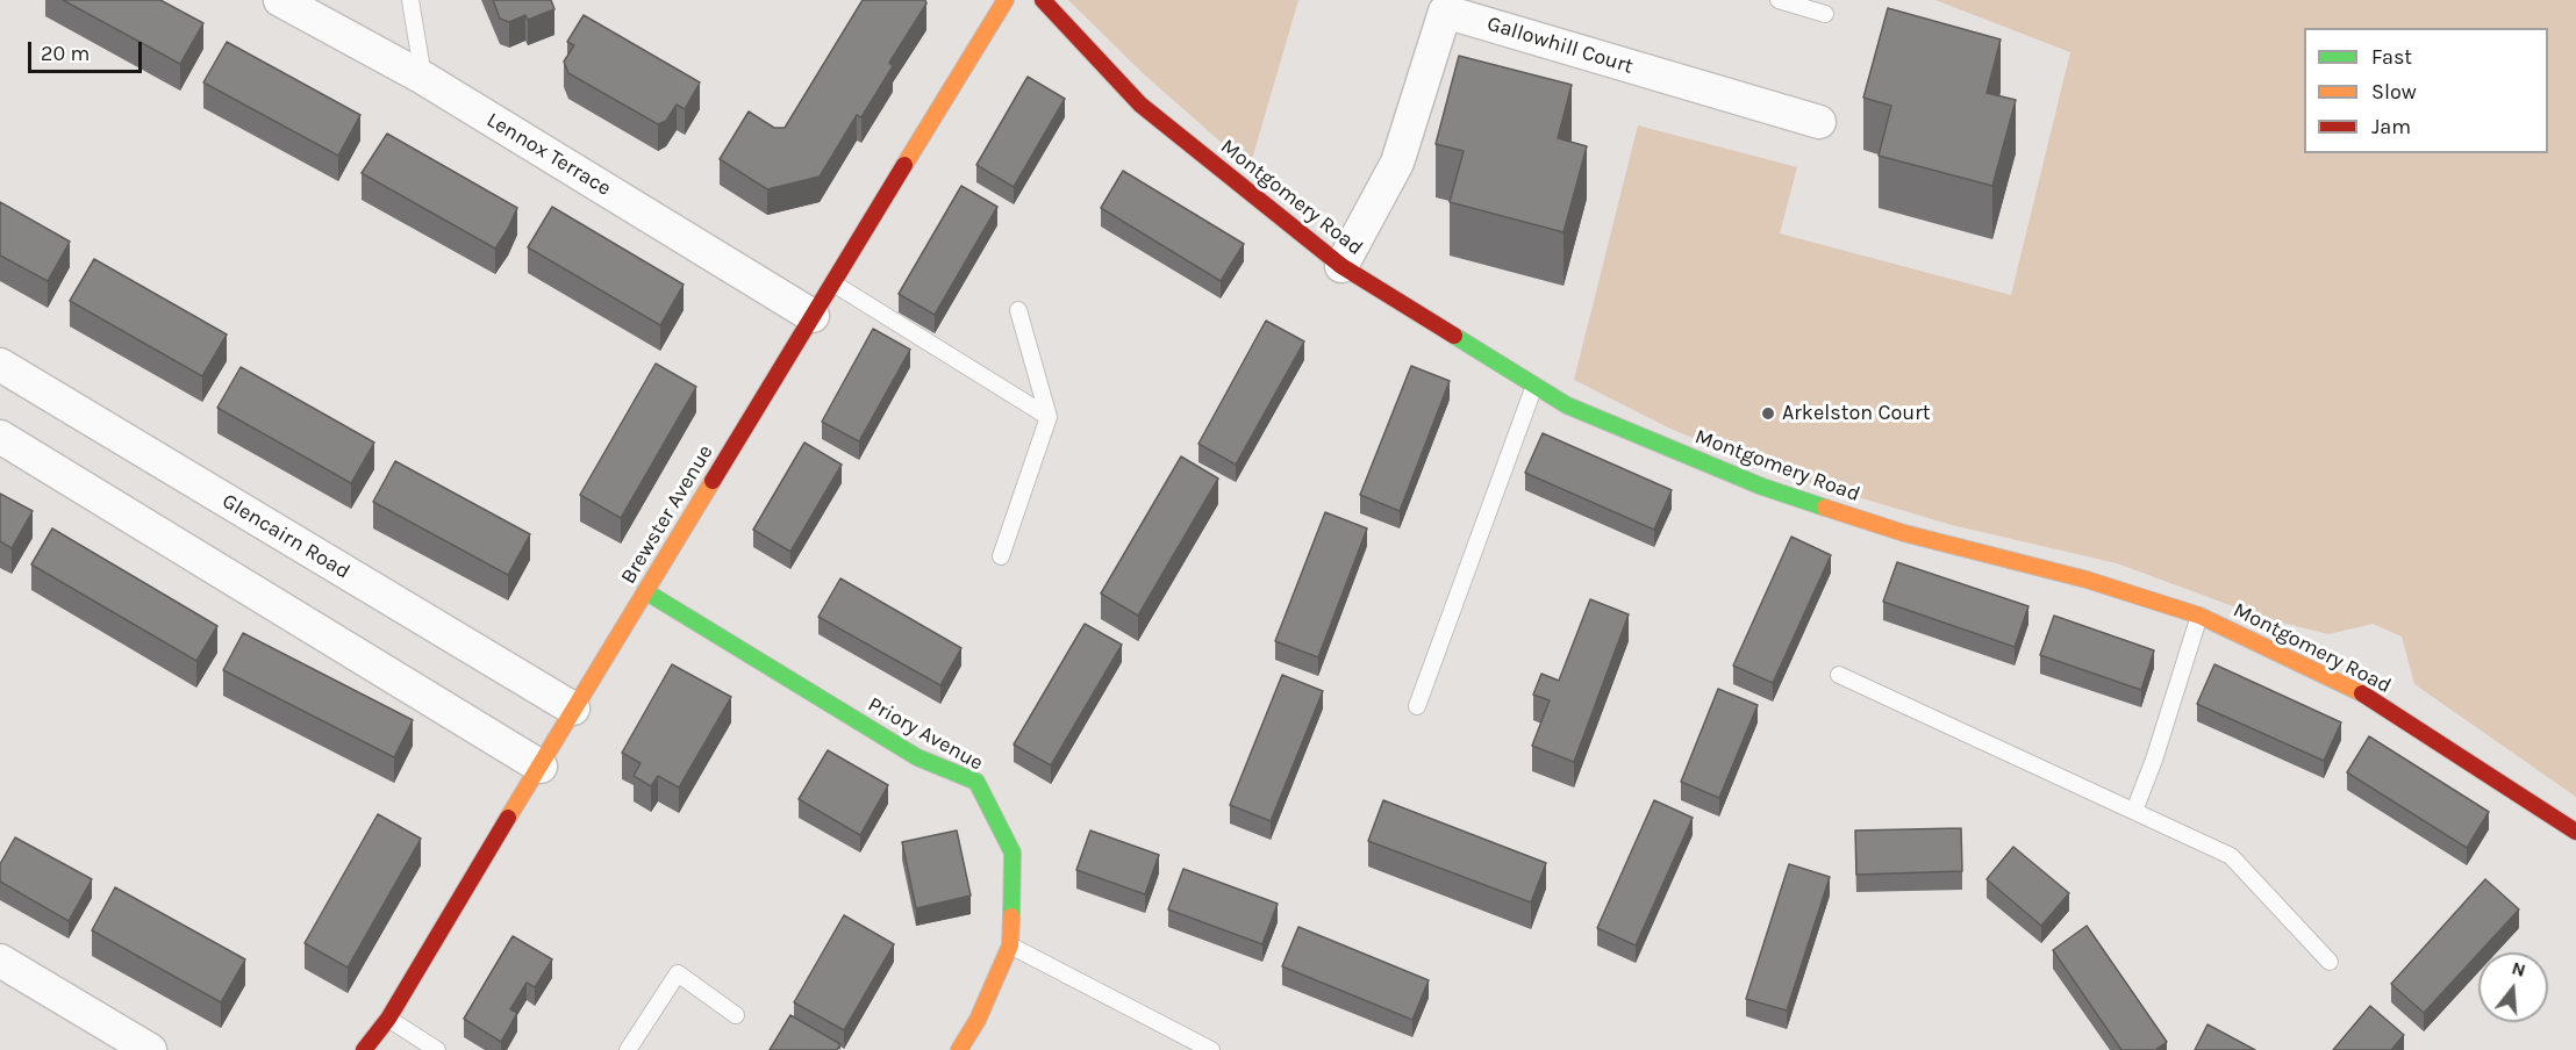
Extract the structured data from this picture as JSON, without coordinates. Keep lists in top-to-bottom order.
{
  "streets": {
    "street": [
      "Gallowhill Court",
      "Lennox Terrace",
      "Montgomery Road",
      "Brewster Avenue",
      "Glencairn Road",
      "Priory Avenue"
    ]
  },
  "crossings": [
    ["Gallowhill Court", "Montgomery Road"],
    ["Lennox Terrace", "Brewster Avenue"],
    ["Brewster Avenue", "Glencairn Road"],
    ["Brewster Avenue", "Priory Avenue"]
  ],
  "places": ["Arkelston Court"],
  "legend": ["Fast", "Slow", "Jam"],
  "scale_bar": "20 m",
  "north": "top"
}
